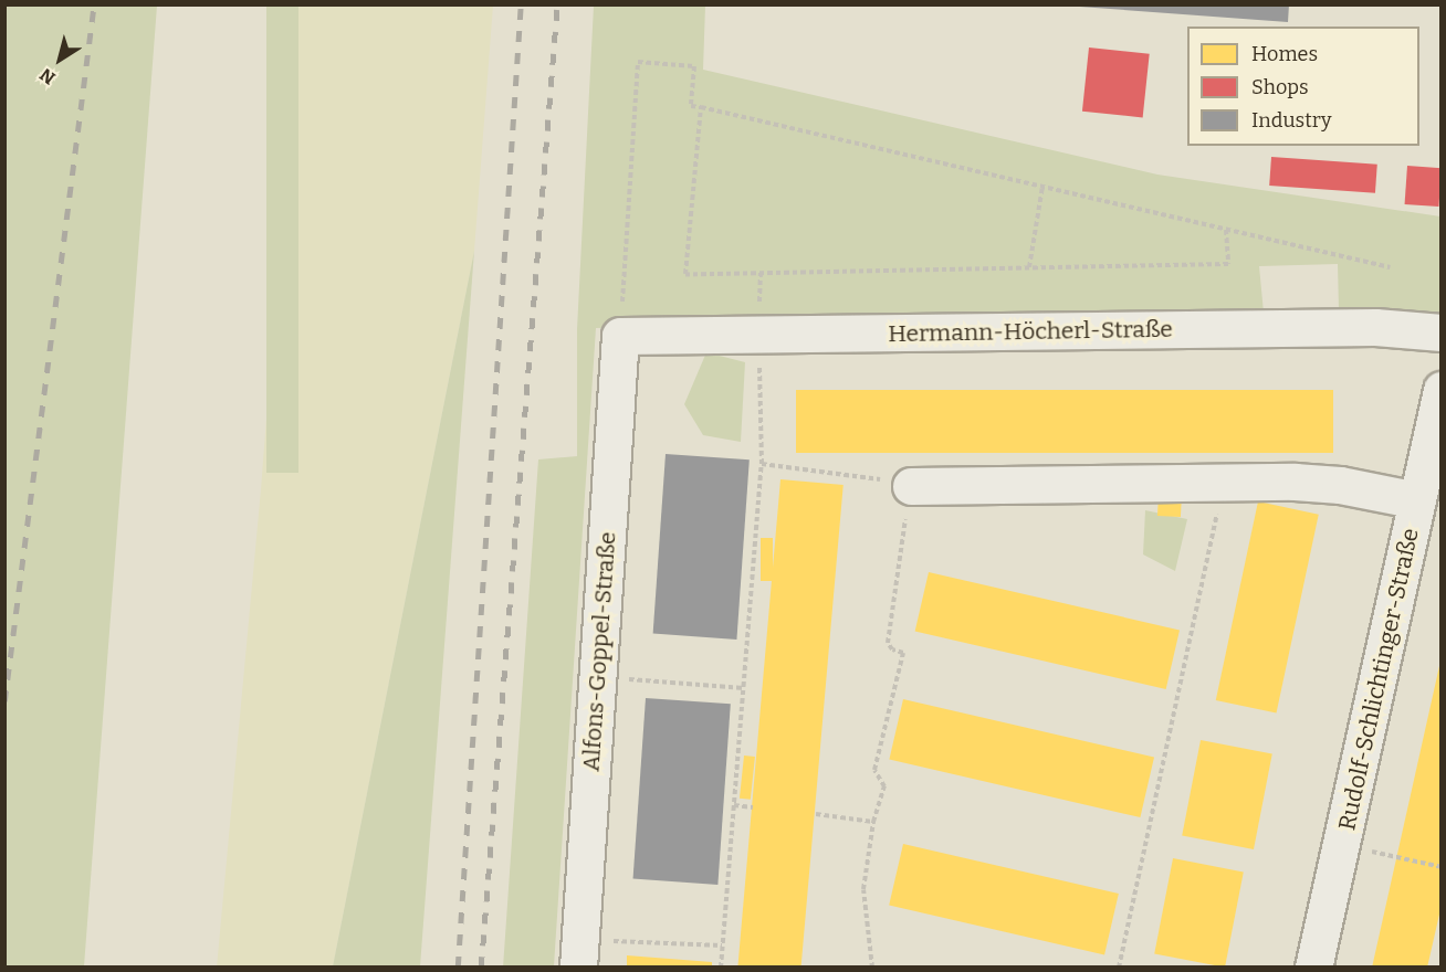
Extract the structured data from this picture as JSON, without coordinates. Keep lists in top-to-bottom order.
{
  "streets": {
    "street": ["Hermann-Höcherl-Straße", "Alfons-Goppel-Straße", "Rudolf-Schlichtinger-Straße"]
  },
  "crossings": [
    ["Hermann-Höcherl-Straße", "Alfons-Goppel-Straße"]
  ],
  "legend": ["Homes", "Shops", "Industry"],
  "north": "bottom left"
}
